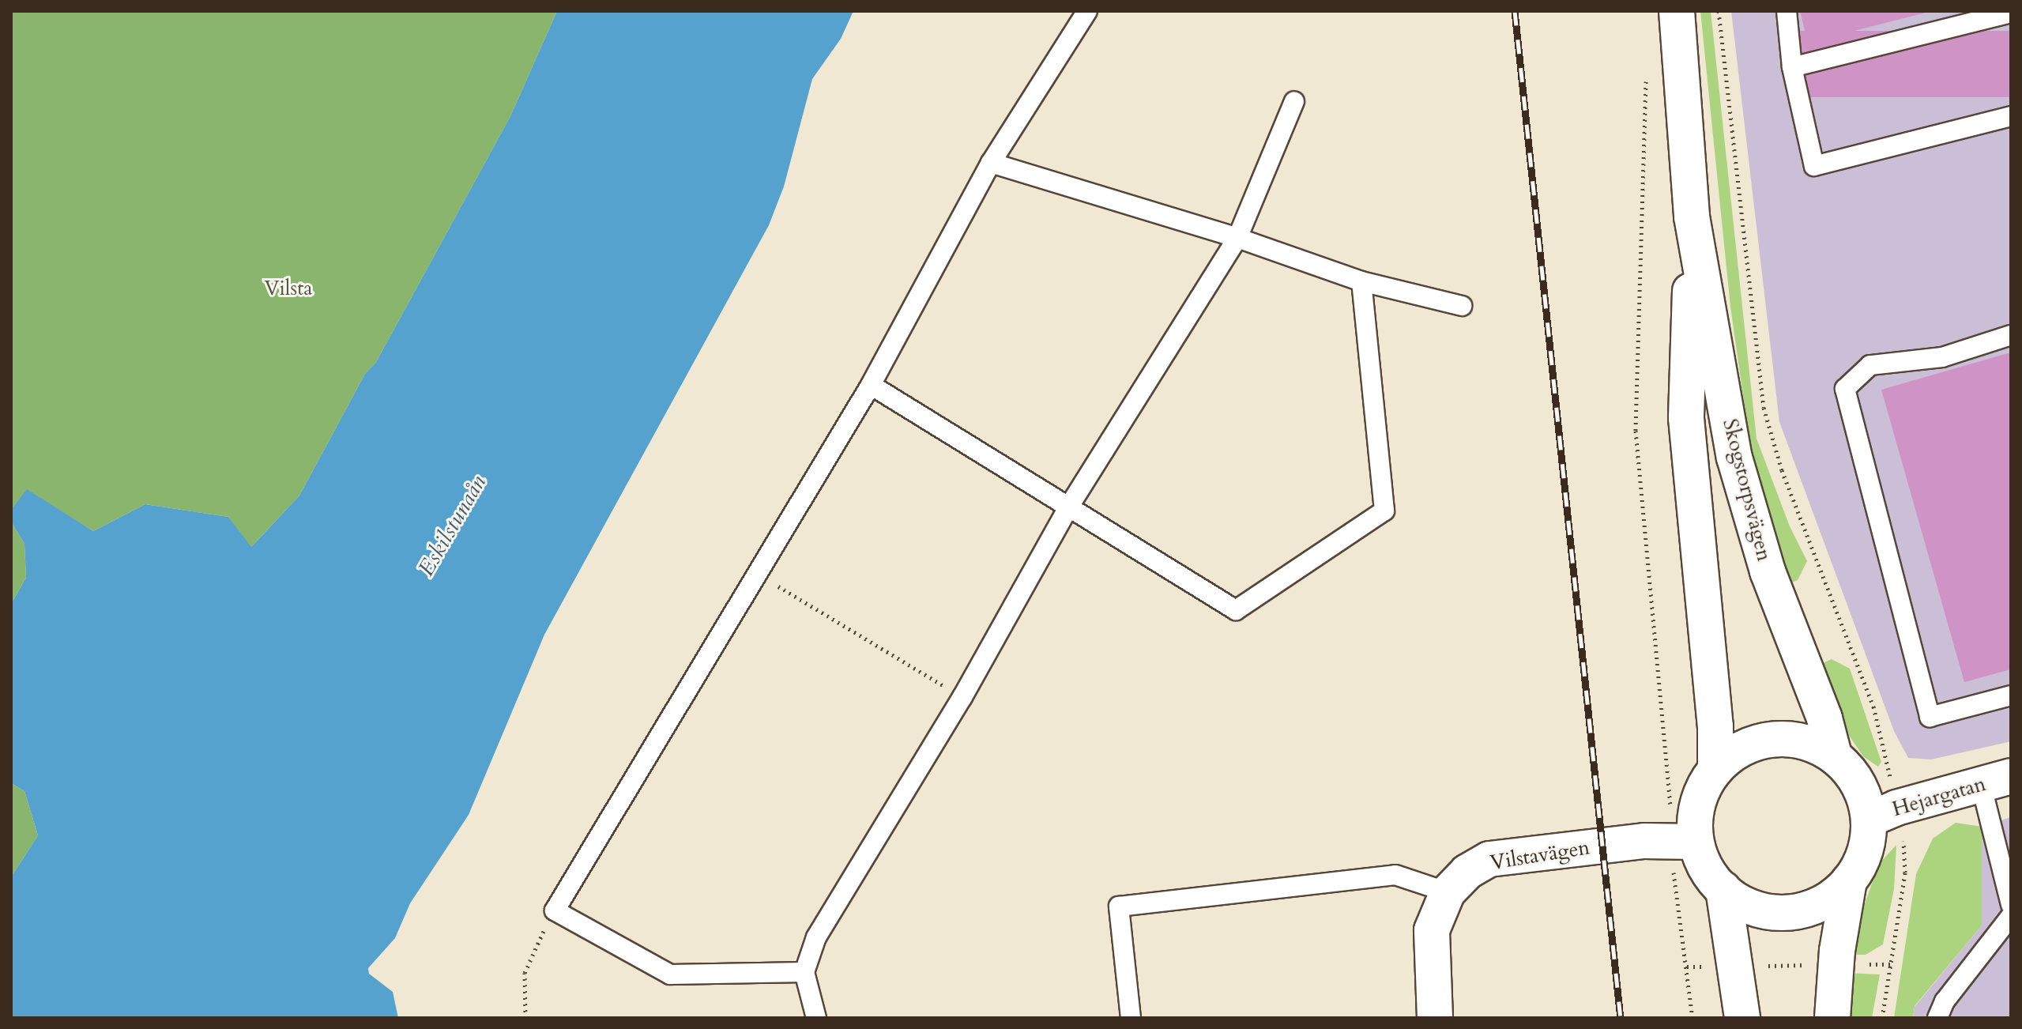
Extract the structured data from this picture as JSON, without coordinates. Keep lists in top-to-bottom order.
{
  "streets": {
    "main road": ["Skogstorpsvägen", "Hejargatan", "Vilstavägen"]
  },
  "crossings": [
    ["Skogstorpsvägen", "Hejargatan"],
    ["Skogstorpsvägen", "Vilstavägen"],
    ["Hejargatan", "Vilstavägen"]
  ],
  "water": ["Eskilstunaån"],
  "parks": ["Vilsta"]
}
